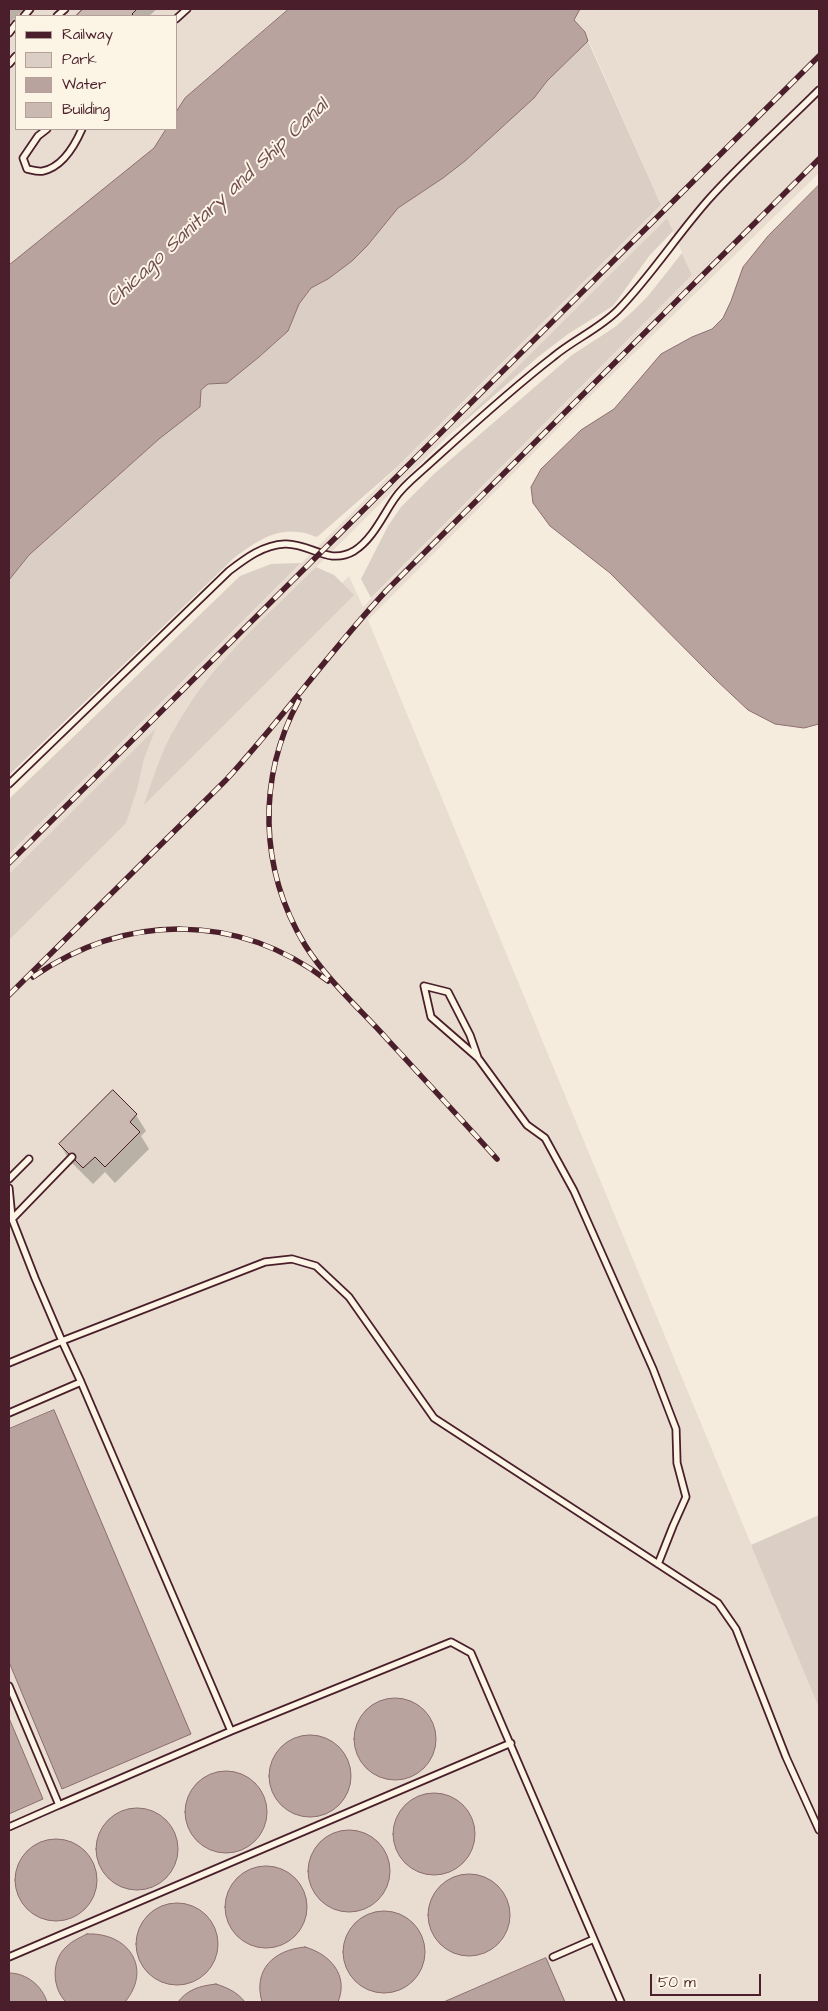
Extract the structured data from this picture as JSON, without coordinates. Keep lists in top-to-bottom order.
{
  "water": ["Chicago Sanitary and Ship Canal"],
  "legend": [
    "Railway",
    "Park",
    "Water",
    "Building"
  ],
  "scale_bar": "50 m"
}
